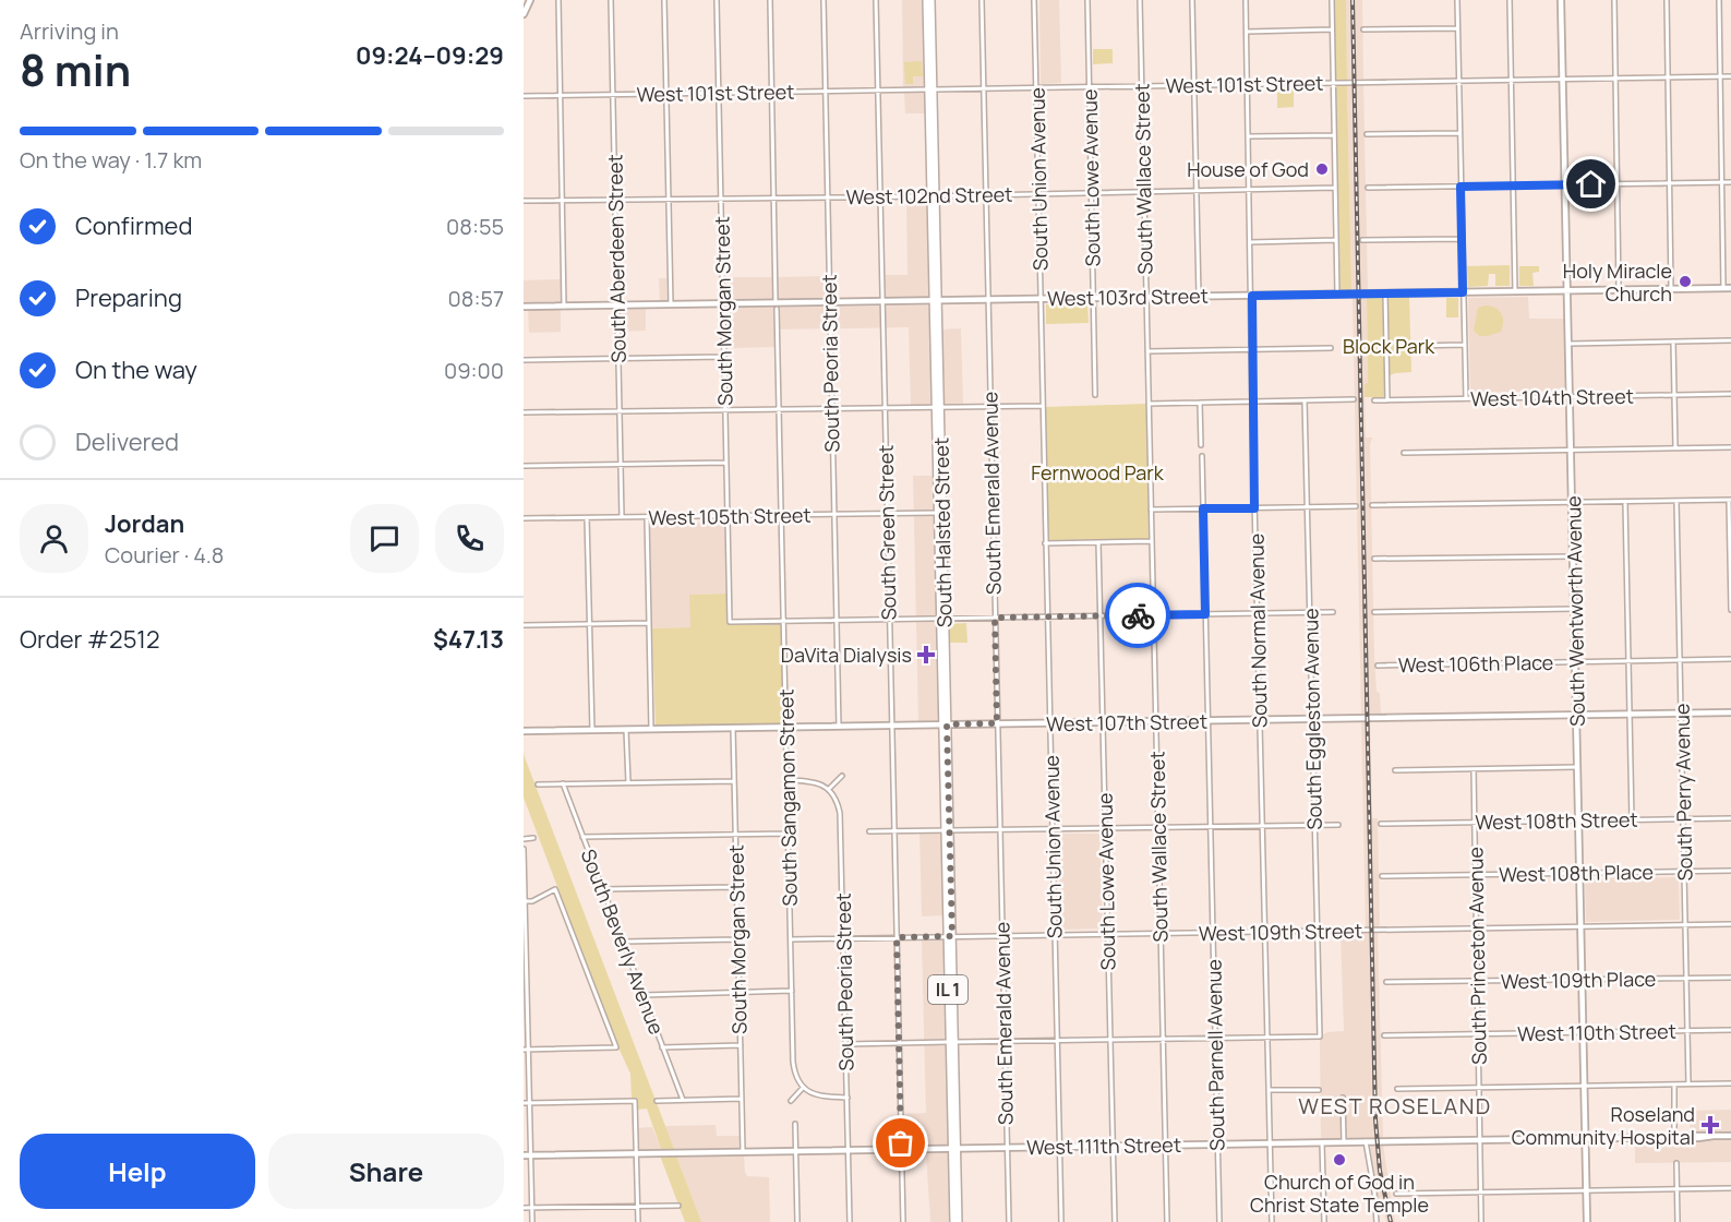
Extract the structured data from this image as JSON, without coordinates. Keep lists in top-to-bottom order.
{
  "streets": {
    "main road": ["South Halsted Street", "IL 1"],
    "street": [
      "West 101st Street",
      "South Lowe Avenue",
      "South Union Avenue",
      "South Wallace Street",
      "West 102nd Street",
      "South Aberdeen Street",
      "West 103rd Street",
      "South Morgan Street",
      "South Peoria Street",
      "West 104th Street",
      "South Emerald Avenue",
      "West 105th Street",
      "South Green Street",
      "South Wentworth Avenue",
      "South Normal Avenue",
      "West 106th Place",
      "South Eggleston Avenue",
      "West 107th Street",
      "South Perry Avenue",
      "South Sangamon Street",
      "West 108th Street",
      "West 108th Place",
      "West 109th Street",
      "South Beverly Avenue",
      "South Princeton Avenue",
      "West 109th Place",
      "West 110th Street",
      "South Parnell Avenue",
      "West 111th Street"
    ]
  },
  "crossings": [
    ["West 101st Street", "South Lowe Avenue"],
    ["West 101st Street", "South Union Avenue"],
    ["West 101st Street", "South Wallace Street"],
    ["West 101st Street", "South Aberdeen Street"],
    ["West 101st Street", "South Morgan Street"],
    ["West 101st Street", "South Peoria Street"],
    ["West 101st Street", "South Emerald Avenue"],
    ["West 101st Street", "South Green Street"],
    ["West 101st Street", "South Halsted Street"],
    ["West 101st Street", "South Wentworth Avenue"],
    ["West 101st Street", "South Normal Avenue"],
    ["West 101st Street", "South Sangamon Street"],
    ["South Lowe Avenue", "West 102nd Street"],
    ["South Lowe Avenue", "West 103rd Street"],
    ["South Lowe Avenue", "West 107th Street"],
    ["South Lowe Avenue", "West 109th Street"],
    ["South Lowe Avenue", "West 111th Street"],
    ["South Union Avenue", "West 102nd Street"],
    ["South Union Avenue", "West 103rd Street"],
    ["South Union Avenue", "West 107th Street"],
    ["South Union Avenue", "West 109th Street"],
    ["South Union Avenue", "West 111th Street"],
    ["South Wallace Street", "West 102nd Street"],
    ["South Wallace Street", "West 103rd Street"],
    ["South Wallace Street", "West 107th Street"],
    ["South Wallace Street", "West 109th Street"],
    ["South Wallace Street", "West 111th Street"],
    ["West 102nd Street", "South Aberdeen Street"],
    ["West 102nd Street", "South Morgan Street"],
    ["West 102nd Street", "South Peoria Street"],
    ["West 102nd Street", "South Emerald Avenue"],
    ["West 102nd Street", "South Green Street"],
    ["West 102nd Street", "South Halsted Street"],
    ["West 102nd Street", "South Normal Avenue"],
    ["West 102nd Street", "South Sangamon Street"],
    ["South Aberdeen Street", "West 103rd Street"],
    ["South Aberdeen Street", "West 105th Street"],
    ["West 103rd Street", "South Morgan Street"],
    ["West 103rd Street", "South Peoria Street"],
    ["West 103rd Street", "South Emerald Avenue"],
    ["West 103rd Street", "South Green Street"],
    ["West 103rd Street", "South Halsted Street"],
    ["West 103rd Street", "South Wentworth Avenue"],
    ["West 103rd Street", "South Normal Avenue"],
    ["West 103rd Street", "South Sangamon Street"],
    ["South Morgan Street", "West 105th Street"],
    ["South Morgan Street", "West 107th Street"],
    ["South Morgan Street", "South Sangamon Street"],
    ["South Morgan Street", "West 111th Street"],
    ["South Peoria Street", "West 105th Street"],
    ["South Peoria Street", "West 107th Street"],
    ["South Peoria Street", "West 109th Street"],
    ["South Peoria Street", "West 111th Street"],
    ["West 104th Street", "South Wentworth Avenue"],
    ["South Emerald Avenue", "West 107th Street"],
    ["South Emerald Avenue", "West 109th Street"],
    ["South Emerald Avenue", "West 111th Street"],
    ["West 105th Street", "South Green Street"],
    ["West 105th Street", "South Halsted Street"],
    ["West 105th Street", "South Sangamon Street"],
    ["South Green Street", "West 107th Street"],
    ["South Green Street", "West 109th Street"],
    ["South Green Street", "West 111th Street"],
    ["South Halsted Street", "West 107th Street"],
    ["South Halsted Street", "West 109th Street"],
    ["South Halsted Street", "West 111th Street"],
    ["South Wentworth Avenue", "West 106th Place"],
    ["South Wentworth Avenue", "West 107th Street"],
    ["South Wentworth Avenue", "West 108th Street"],
    ["South Wentworth Avenue", "West 108th Place"],
    ["South Wentworth Avenue", "West 109th Street"],
    ["South Wentworth Avenue", "West 109th Place"],
    ["South Wentworth Avenue", "West 110th Street"],
    ["South Wentworth Avenue", "West 111th Street"],
    ["South Normal Avenue", "South Eggleston Avenue"],
    ["South Normal Avenue", "West 107th Street"],
    ["South Normal Avenue", "West 109th Street"],
    ["South Normal Avenue", "West 111th Street"],
    ["West 106th Place", "South Perry Avenue"],
    ["South Eggleston Avenue", "West 107th Street"],
    ["South Eggleston Avenue", "West 109th Street"],
    ["West 107th Street", "South Perry Avenue"],
    ["West 107th Street", "South Sangamon Street"],
    ["West 107th Street", "South Parnell Avenue"],
    ["South Perry Avenue", "West 108th Street"],
    ["South Perry Avenue", "West 108th Place"],
    ["South Perry Avenue", "West 109th Street"],
    ["South Perry Avenue", "West 109th Place"],
    ["South Perry Avenue", "West 110th Street"],
    ["South Sangamon Street", "West 109th Street"],
    ["West 108th Street", "South Princeton Avenue"],
    ["West 108th Place", "South Princeton Avenue"],
    ["West 109th Street", "South Princeton Avenue"],
    ["West 109th Street", "South Parnell Avenue"],
    ["South Princeton Avenue", "West 109th Place"],
    ["South Princeton Avenue", "West 110th Street"],
    ["South Princeton Avenue", "West 111th Street"],
    ["South Parnell Avenue", "West 111th Street"]
  ],
  "districts": ["WEST ROSELAND"],
  "parks": ["Block Park", "Fernwood Park"],
  "places": {
    "other": ["House of God", "Holy Miracle Church", "Church of God in Christ State Temple"],
    "health": ["DaVita Dialysis", "Roseland Community Hospital"]
  },
  "page": {
    "heading": ["8 min", "Arriving in", "09:24–09:29"],
    "panel": [
      "Jordan",
      "Courier · 4.8",
      "Order #2512",
      "$47.13"
    ],
    "bar": "On the way · 1.7 km",
    "list": [
      ["Confirmed", "08:55"],
      ["Preparing", "08:57"],
      ["On the way", "09:00"],
      "Delivered"
    ],
    "buttons": ["Help", "Share"]
  }
}
